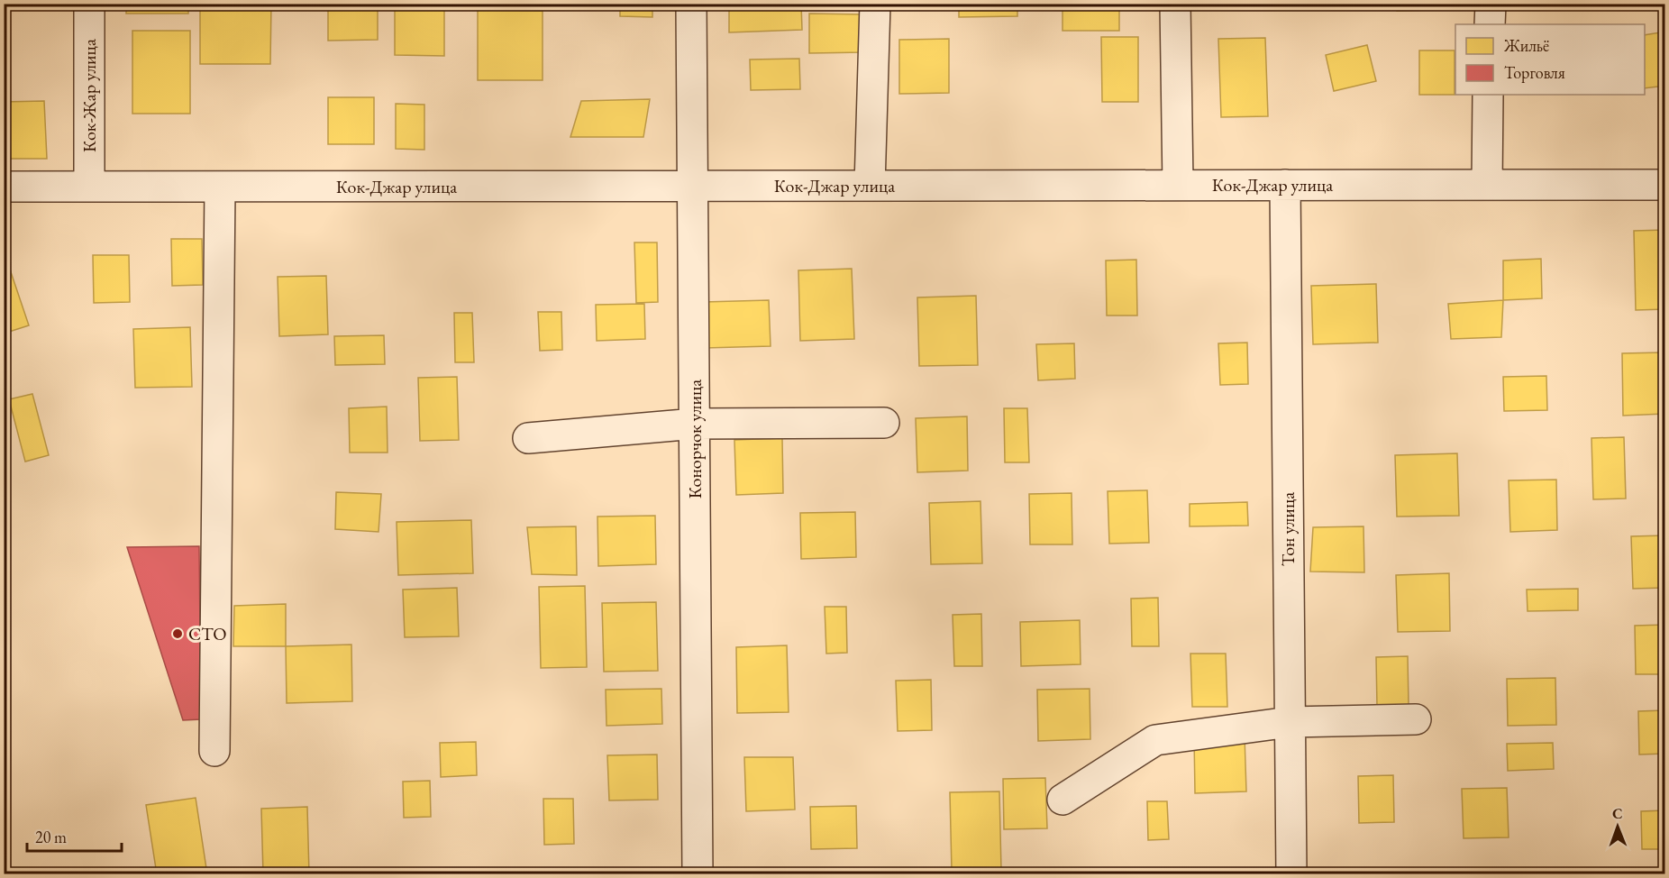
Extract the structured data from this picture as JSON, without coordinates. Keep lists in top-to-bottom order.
{
  "streets": {
    "street": [
      "Кок-Жар улица",
      "Кок-Джар улица",
      "Конорчок улица",
      "Тон улица"
    ]
  },
  "crossings": [
    ["Кок-Жар улица", "Кок-Джар улица"],
    ["Кок-Джар улица", "Конорчок улица"],
    ["Кок-Джар улица", "Тон улица"]
  ],
  "places": ["СТО"],
  "legend": ["Жильё", "Торговля"],
  "scale_bar": "20 m",
  "north": "top"
}
